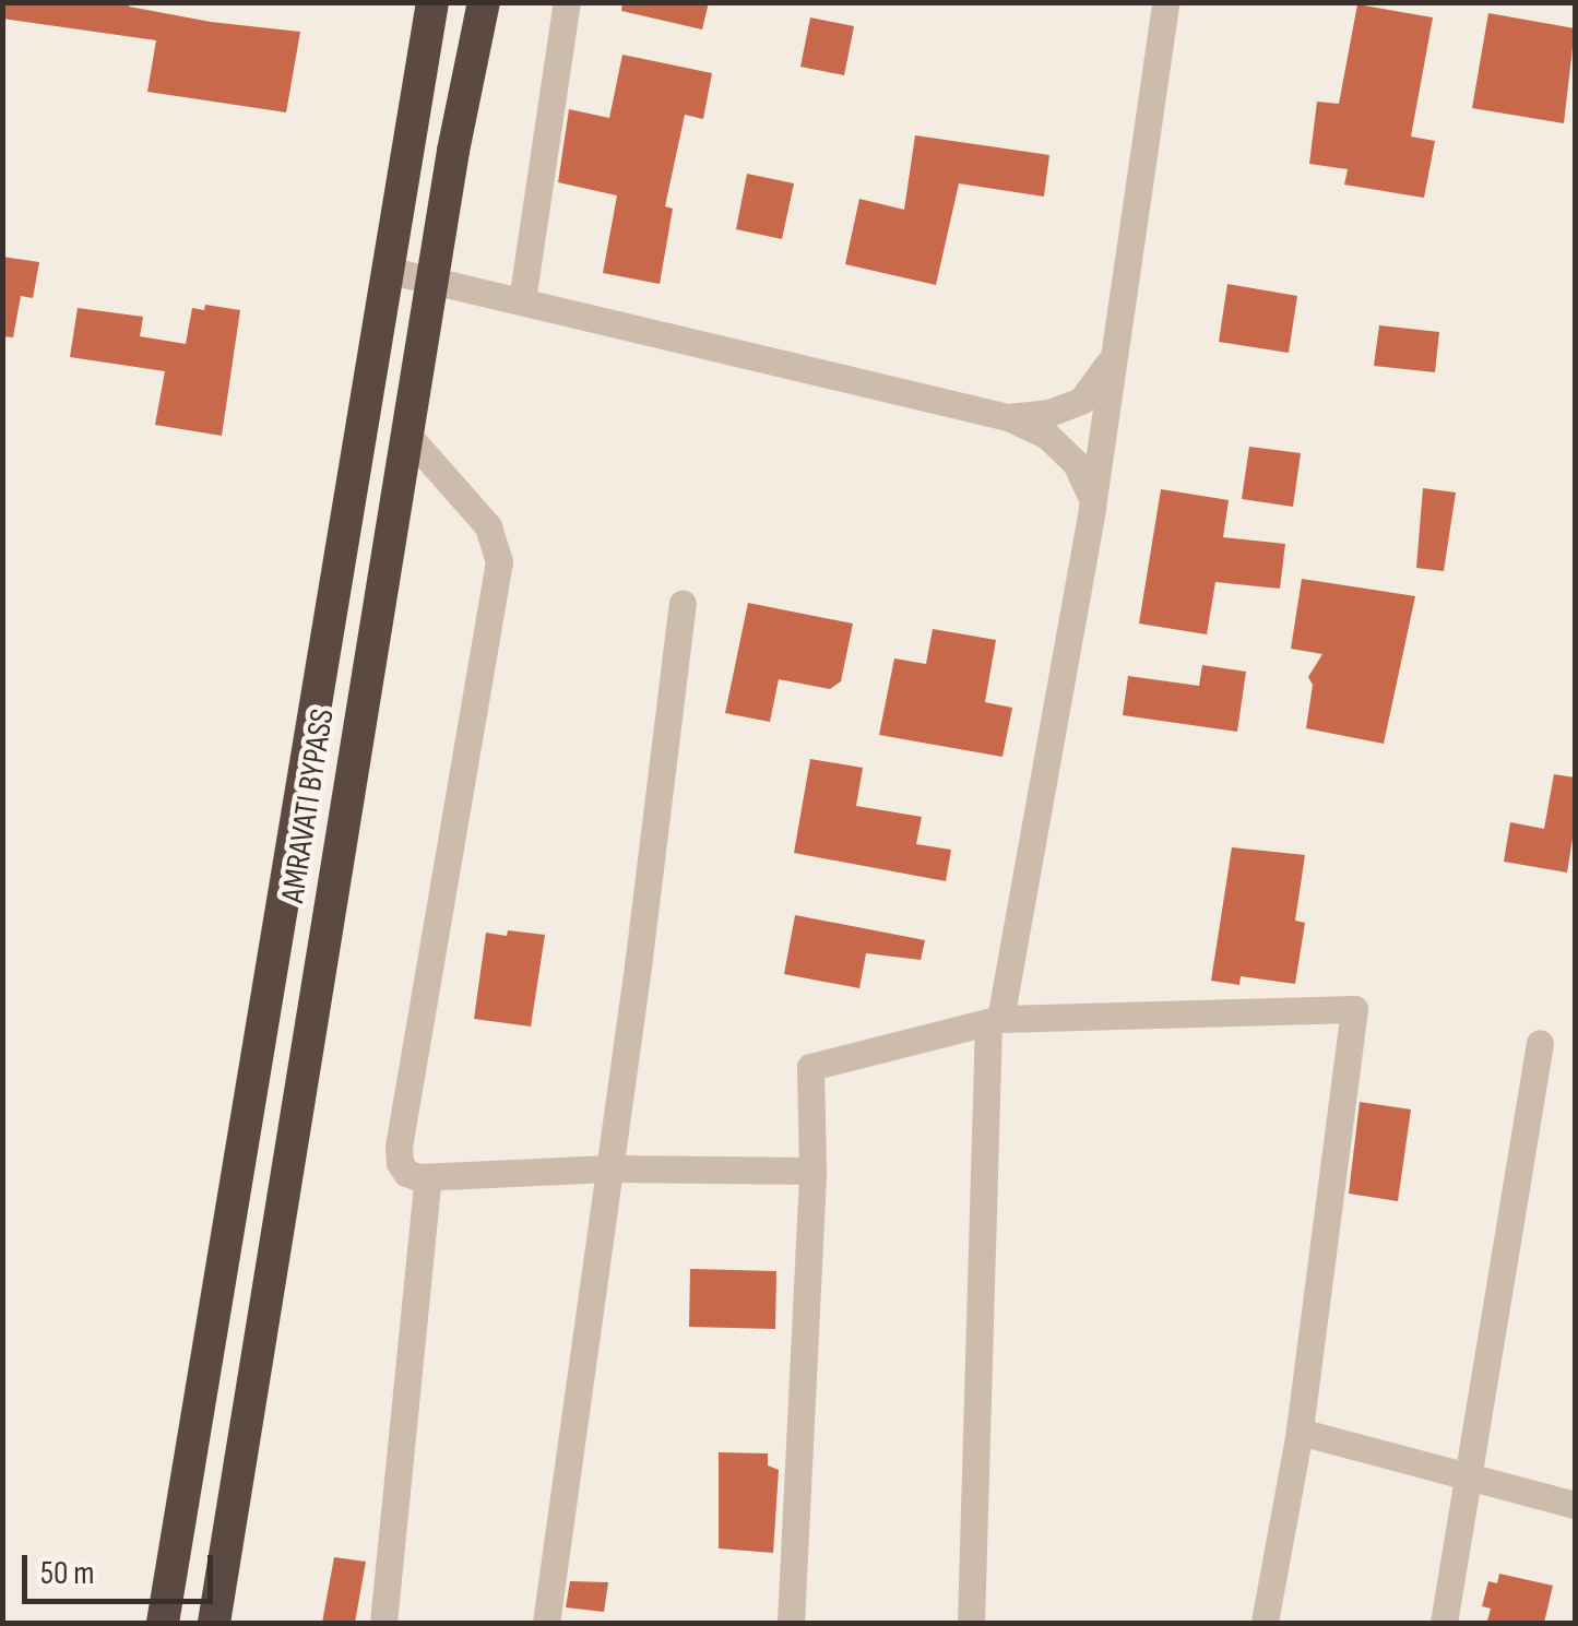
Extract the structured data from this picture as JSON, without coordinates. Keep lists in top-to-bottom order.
{
  "streets": {
    "highway": ["AMRAVATI BYPASS"]
  },
  "scale_bar": "50 m"
}
